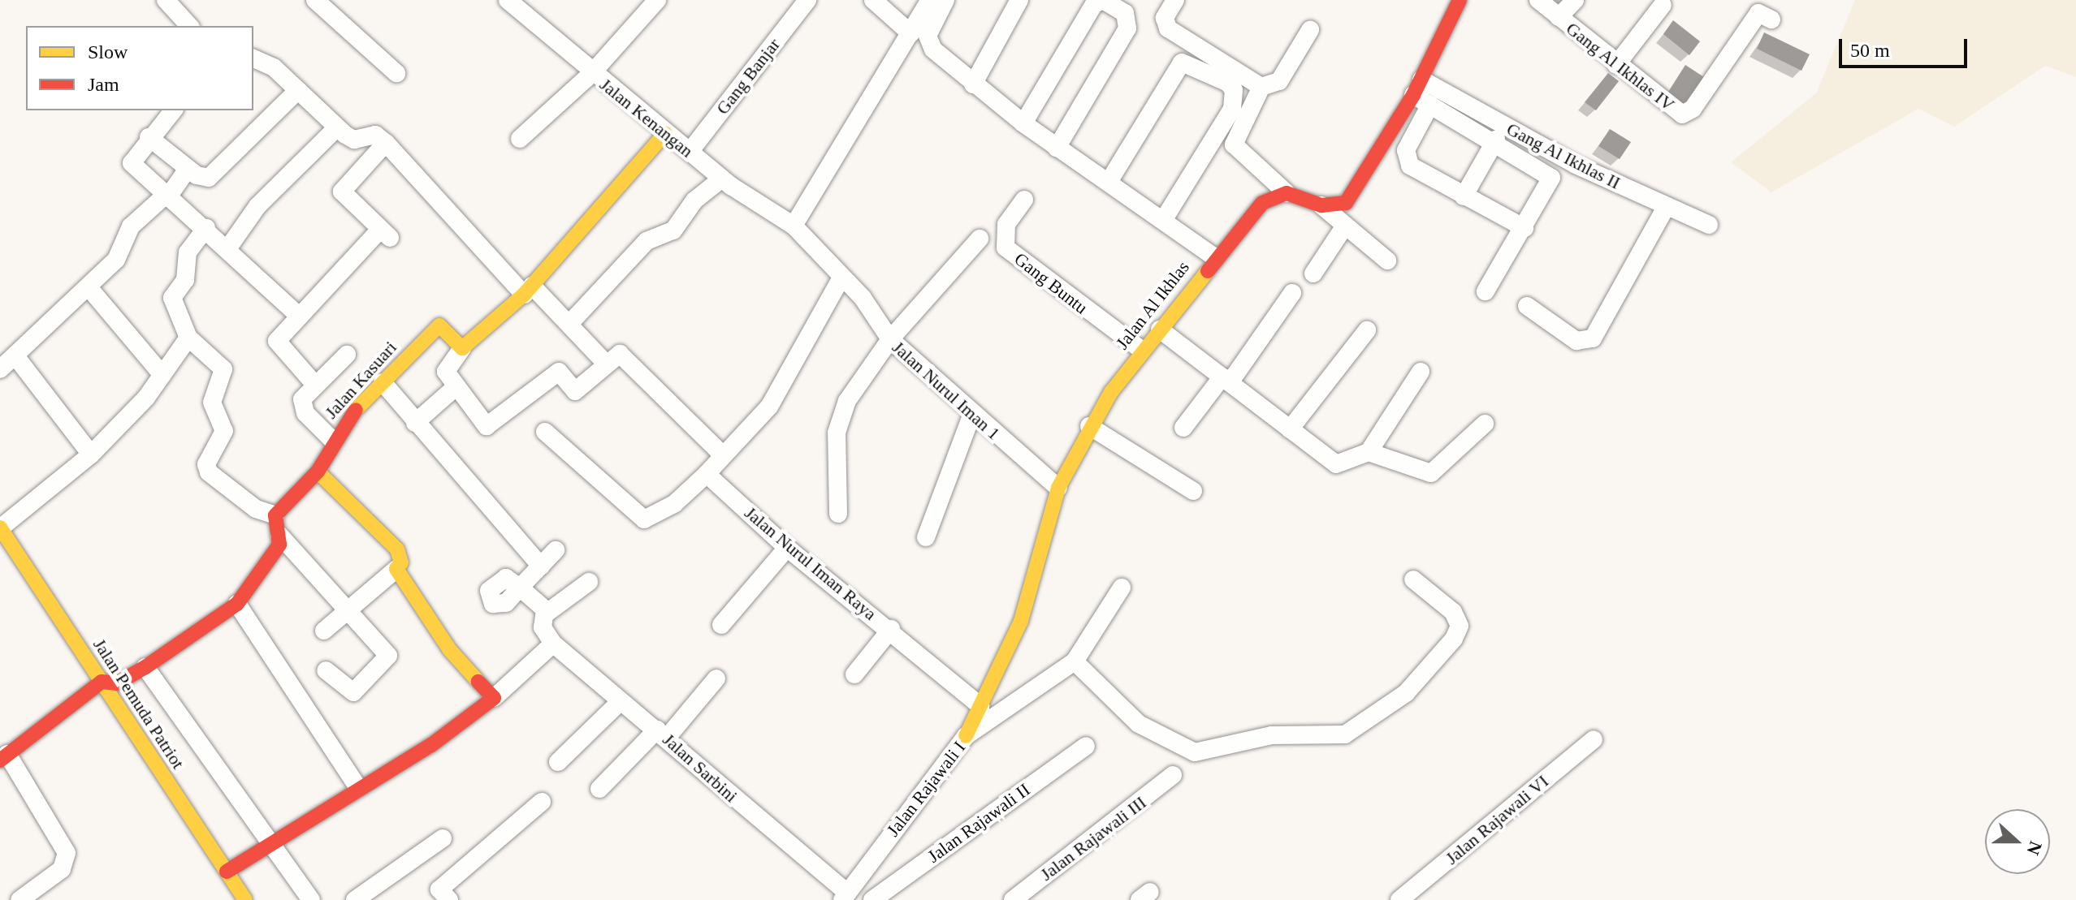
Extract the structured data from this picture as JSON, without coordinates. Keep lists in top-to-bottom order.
{
  "streets": {
    "street": [
      "Gang Al Ikhlas IV",
      "Gang Banjar",
      "Jalan Kenangan",
      "Gang Al Ikhlas II",
      "Gang Buntu",
      "Jalan Al Ikhlas",
      "Jalan Kasuari",
      "Jalan Nurul Iman 1",
      "Jalan Nurul Iman Raya",
      "Jalan Pemuda Patriot",
      "Jalan Sarbini",
      "Jalan Rajawali I",
      "Jalan Rajawali VI",
      "Jalan Rajawali II",
      "Jalan Rajawali III"
    ]
  },
  "crossings": [
    ["Gang Banjar", "Jalan Kenangan"],
    ["Jalan Kenangan", "Jalan Nurul Iman 1"],
    ["Gang Buntu", "Jalan Al Ikhlas"],
    ["Jalan Al Ikhlas", "Jalan Nurul Iman 1"],
    ["Jalan Al Ikhlas", "Jalan Nurul Iman Raya"],
    ["Jalan Al Ikhlas", "Jalan Rajawali I"],
    ["Jalan Sarbini", "Jalan Rajawali I"]
  ],
  "legend": ["Slow", "Jam"],
  "scale_bar": "50 m",
  "north": "right"
}
